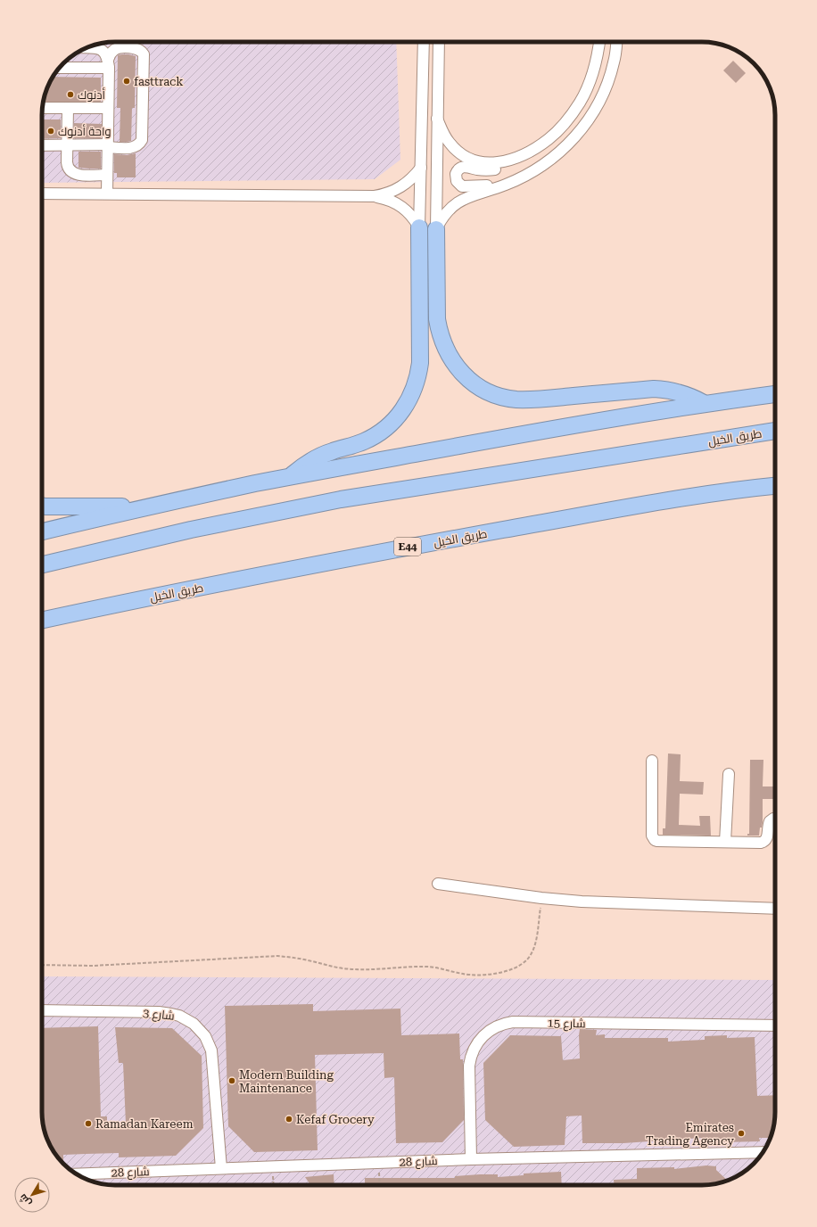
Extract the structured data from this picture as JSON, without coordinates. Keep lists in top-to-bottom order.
{
  "streets": {
    "highway": ["طريق الخيل", "E44"],
    "street": ["شارع 3", "شارع 15", "شارع 28"]
  },
  "crossings": [
    ["شارع 3", "شارع 28"],
    ["شارع 15", "شارع 28"]
  ],
  "places": [
    "fasttrack",
    "أدنوك",
    "واحة أدنوك",
    "Modern Building Maintenance",
    "Kefaf Grocery",
    "Ramadan Kareem",
    "Emirates Trading Agency"
  ],
  "north": "bottom left"
}
